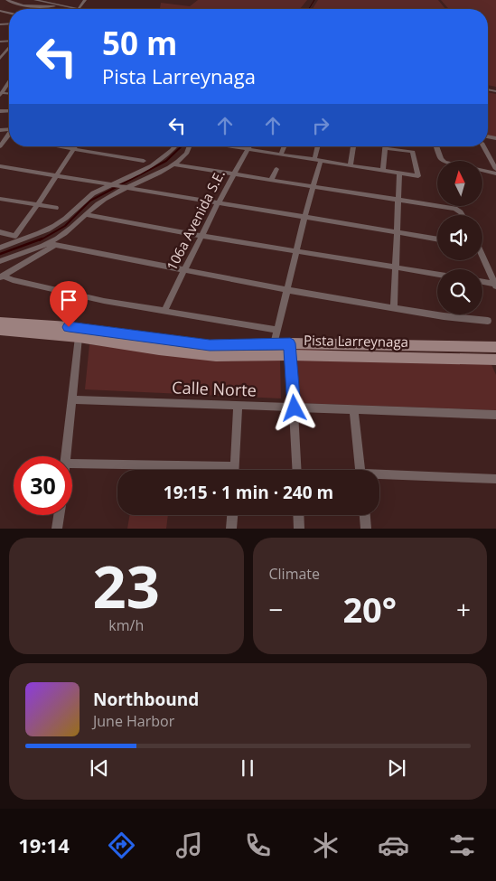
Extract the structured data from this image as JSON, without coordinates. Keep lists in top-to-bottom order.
{
  "streets": {
    "main road": ["Pista Larreynaga"],
    "street": ["106a Avenida S.E.", "Calle Norte"]
  },
  "north": "top",
  "page": {
    "turn": ["50 m", "Pista Larreynaga"],
    "limit": "30",
    "trip": "19:15 · 1 min · 240 m",
    "tile": [
      ["23", "km/h"],
      "Climate"
    ],
    "heat": ["−", "20°", "+"],
    "song": ["Northbound", "June Harbor"],
    "tabs": "19:14"
  }
}
